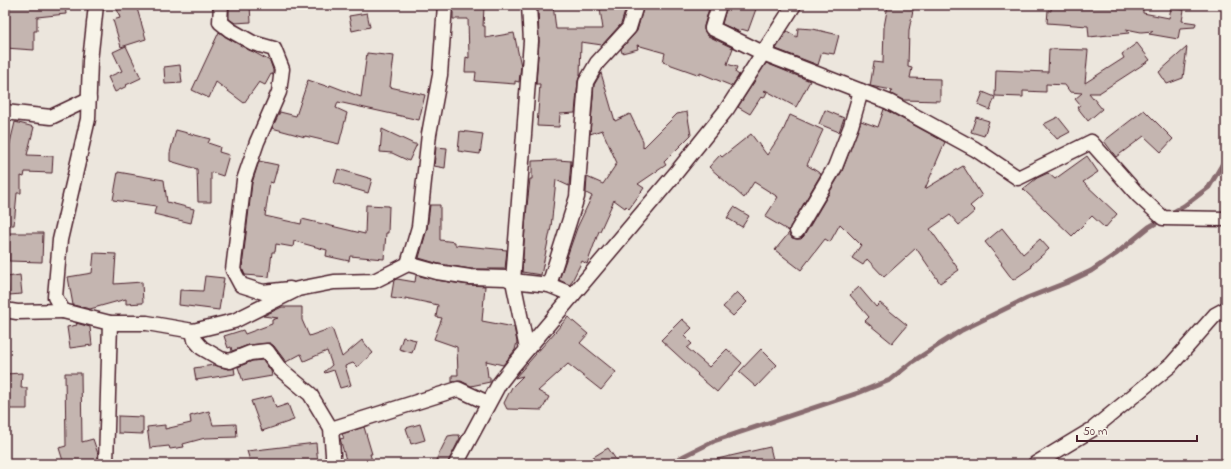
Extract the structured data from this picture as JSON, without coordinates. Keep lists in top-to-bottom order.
{
  "scale_bar": "50 m"
}
